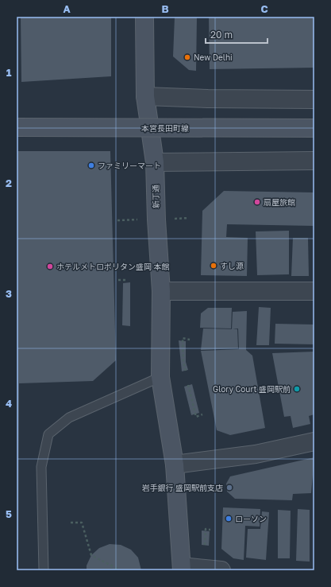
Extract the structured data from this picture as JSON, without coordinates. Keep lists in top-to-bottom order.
{
  "streets": {
    "street": ["本宮長田町線", "新丁通"]
  },
  "places": [
    "New Delhi",
    "ファミリーマート",
    "扇屋旅館",
    "すし源",
    "ホテルメトロポリタン盛岡 本館",
    "Glory Court 盛岡駅前",
    "岩手銀行 盛岡駅前支店",
    "ローソン"
  ],
  "scale_bar": "20 m",
  "grid": {
    "columns": ["A", "B", "C"],
    "rows": [
      "1",
      "2",
      "3",
      "4",
      "5"
    ]
  }
}
